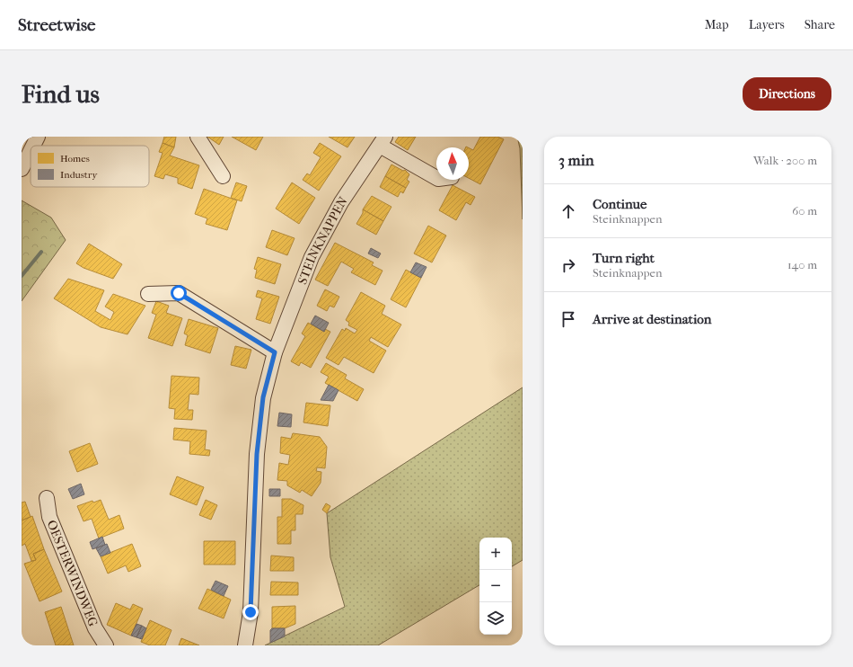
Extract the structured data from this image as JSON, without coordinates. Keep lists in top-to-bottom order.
{
  "streets": {
    "street": ["STEINKNAPPEN", "OESTERWINDWEG"]
  },
  "legend": ["Homes", "Industry"],
  "north": "top",
  "page": {
    "header": "Streetwise",
    "nav": ["Map", "Layers", "Share"],
    "buttons": "Directions",
    "title": "Find us",
    "heading": ["3 min", "Walk · 200 m"],
    "list": [
      ["Continue", "Steinknappen", "60 m"],
      ["Turn right", "Steinknappen", "140 m"],
      "Arrive at destination"
    ],
    "map_buttons": ["+", "−"]
  }
}
